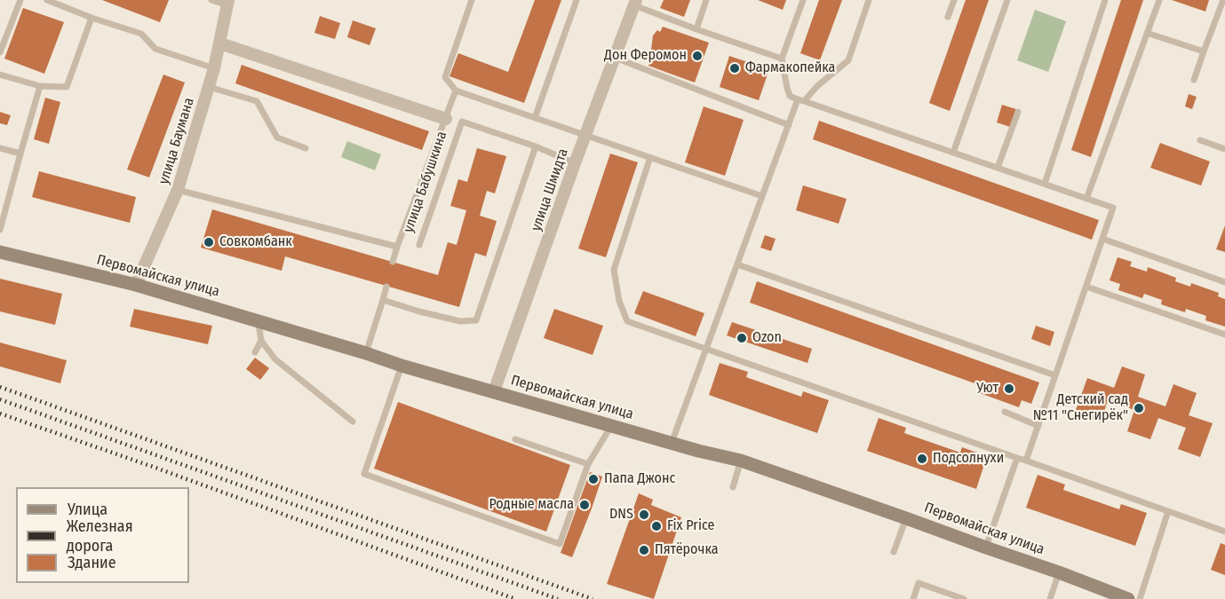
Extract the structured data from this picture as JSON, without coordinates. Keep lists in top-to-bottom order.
{
  "streets": {
    "main road": ["Первомайская улица"],
    "street": ["улица Баумана", "улица Бабушкина", "улица Шмидта"]
  },
  "crossings": [
    ["улица Баумана", "улица Бабушкина"],
    ["улица Баумана", "Первомайская улица"],
    ["улица Бабушкина", "улица Шмидта"],
    ["улица Шмидта", "Первомайская улица"]
  ],
  "places": [
    "Дон Феромон",
    "Фармакопейка",
    "Совкомбанк",
    "Ozon",
    "Уют",
    "Детский сад №11 \"Снегирёк\"",
    "Подсолнухи",
    "Папа Джонс",
    "Родные масла",
    "DNS",
    "Fix Price",
    "Пятёрочка"
  ],
  "legend": ["Улица", "Железная дорога", "Здание"]
}
